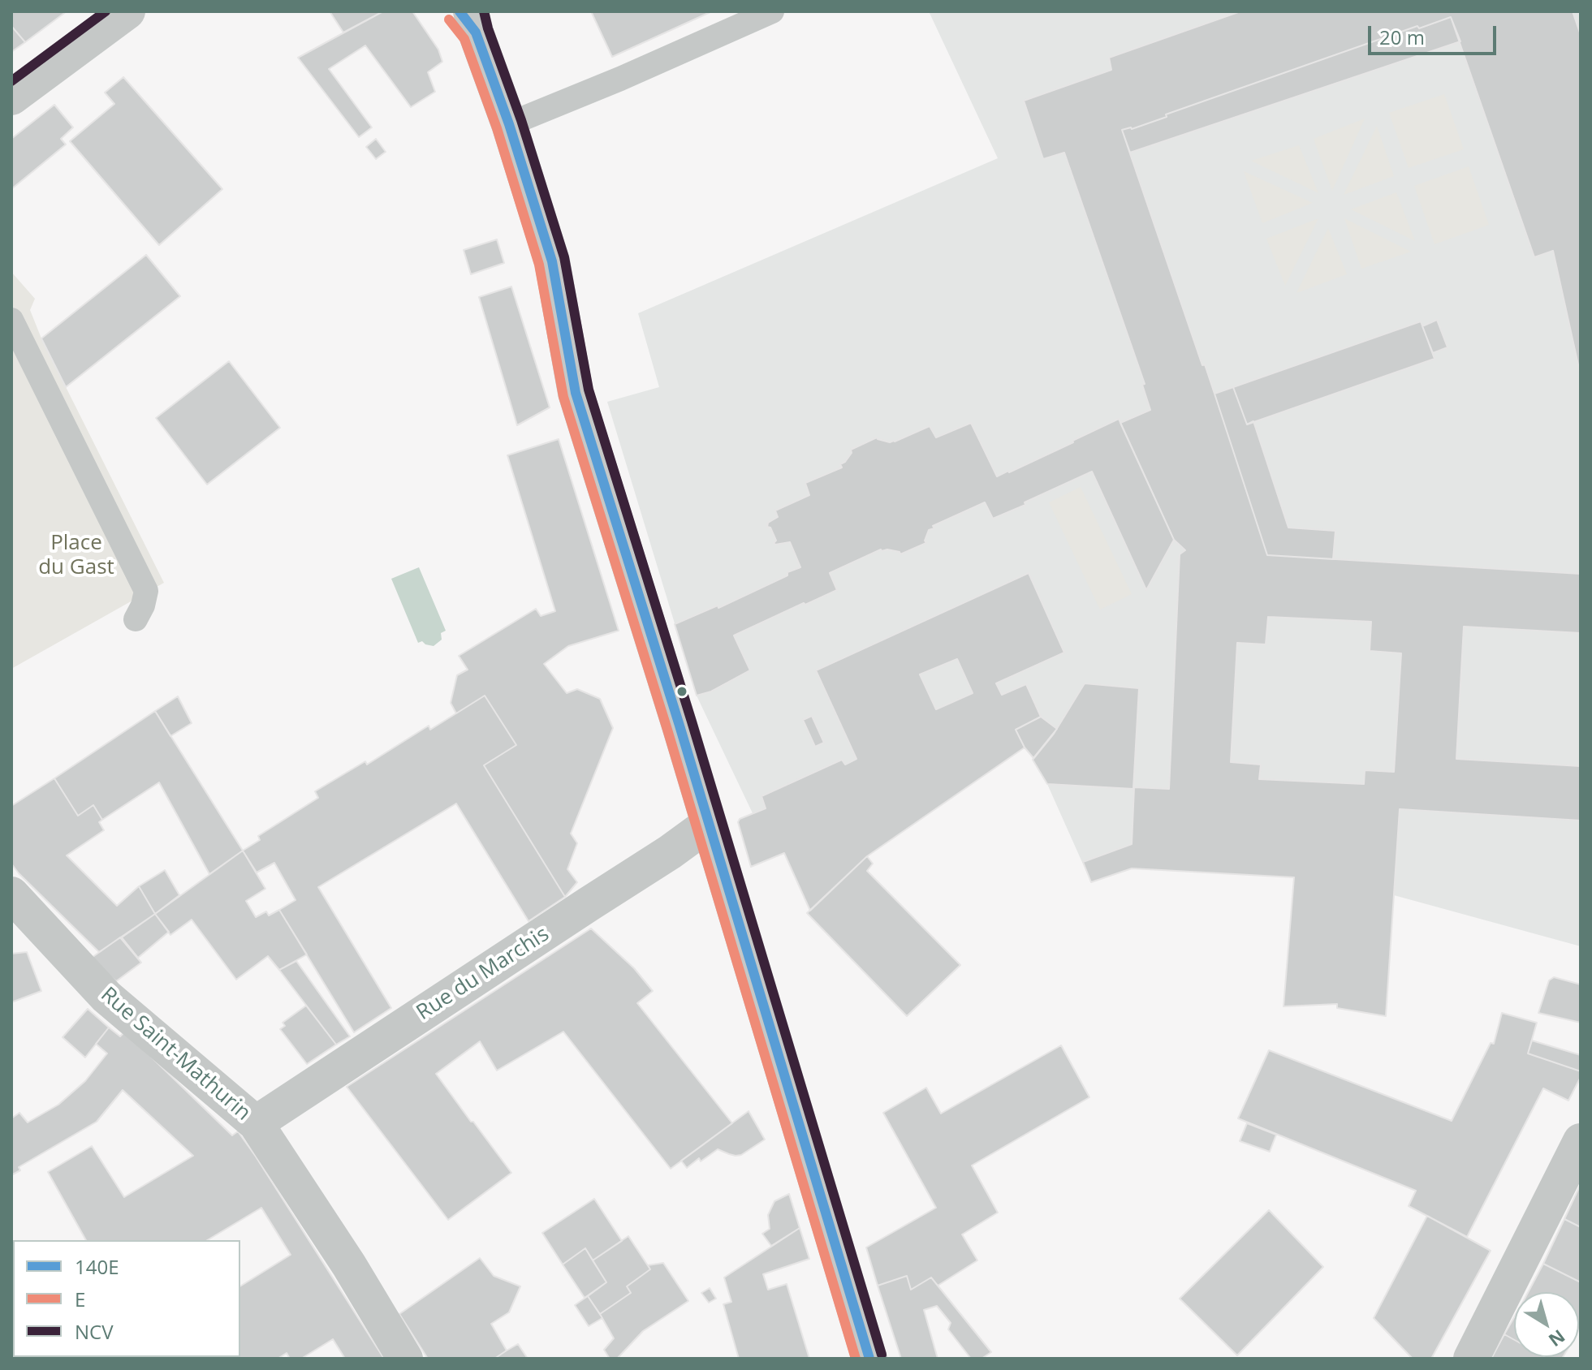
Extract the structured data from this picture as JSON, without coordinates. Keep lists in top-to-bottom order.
{
  "streets": {
    "street": ["Rue du Marchis", "Rue Saint-Mathurin"]
  },
  "crossings": [
    ["Rue du Marchis", "Rue Saint-Mathurin"]
  ],
  "parks": ["Place du Gast"],
  "lines": ["transit line 140E", "transit line NCV", "transit line E"],
  "legend": ["140E", "E", "NCV"],
  "scale_bar": "20 m",
  "north": "bottom right"
}
